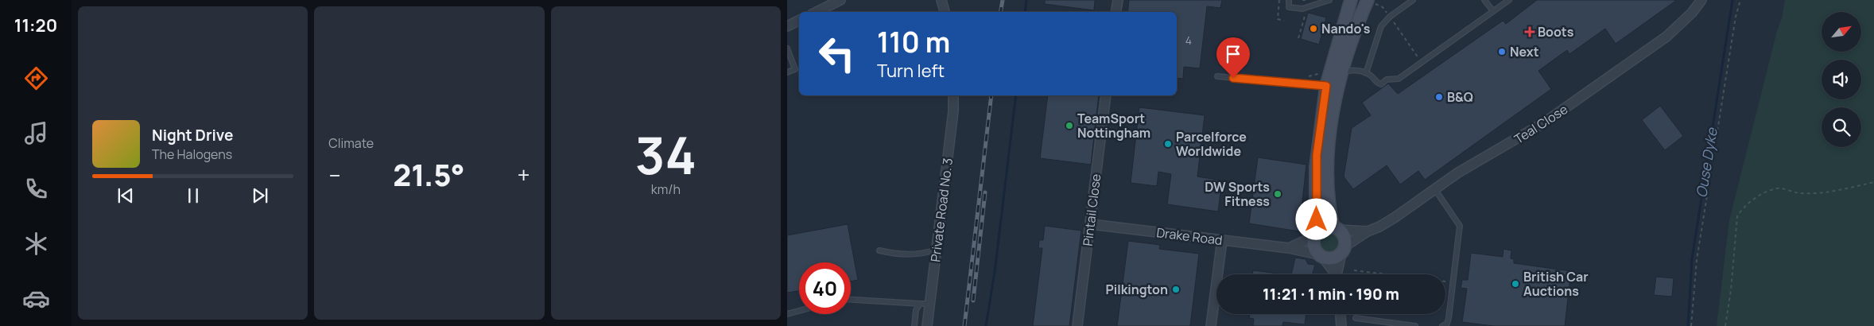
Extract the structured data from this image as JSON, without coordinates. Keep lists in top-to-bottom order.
{
  "streets": {
    "street": [
      "Teal Close",
      "Private Road No. 3",
      "Pintail Close",
      "Drake Road"
    ]
  },
  "crossings": [
    ["Teal Close", "Drake Road"],
    ["Pintail Close", "Drake Road"]
  ],
  "water": ["Ouse Dyke"],
  "places": {
    "other": [
      "Nando's",
      "Next",
      "B&Q",
      "TeamSport Nottingham",
      "Parcelforce Worldwide",
      "DW Sports Fitness",
      "British Car Auctions",
      "Pilkington"
    ],
    "health": ["Boots"]
  },
  "house_numbers": ["4"],
  "north": "top right",
  "page": {
    "tabs": "11:20",
    "tile": [
      "Climate",
      ["34", "km/h"]
    ],
    "turn": ["110 m", "Turn left"],
    "song": ["Night Drive", "The Halogens"],
    "heat": ["−", "21.5°", "+"],
    "limit": "40",
    "trip": "11:21 · 1 min · 190 m"
  }
}
